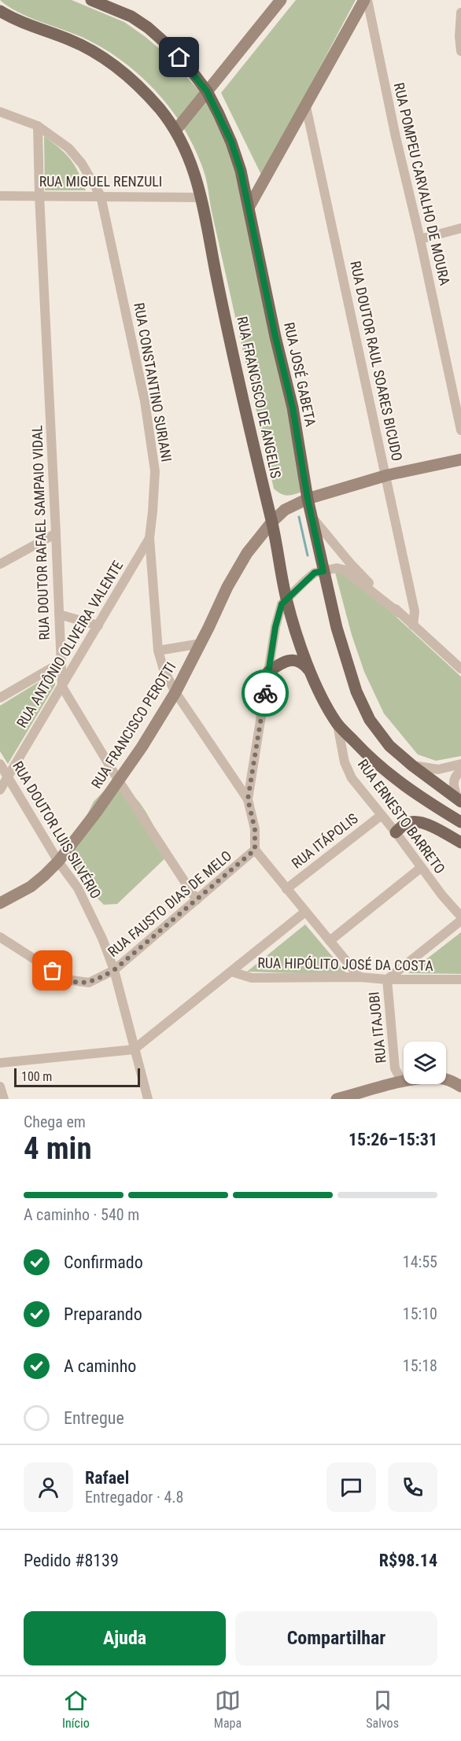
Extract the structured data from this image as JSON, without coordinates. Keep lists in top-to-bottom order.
{
  "streets": {
    "main road": ["RUA JOSÉ GABETA", "RUA FRANCISCO DE ANGELIS"],
    "street": [
      "RUA MIGUEL RENZULI",
      "RUA POMPEU CARVALHO DE MOURA",
      "RUA DOUTOR RAUL SOARES BICUDO",
      "RUA CONSTANTINO SURIANI",
      "RUA DOUTOR RAFAEL SAMPAIO VIDAL",
      "RUA ANTÔNIO OLIVEIRA VALENTE",
      "RUA FRANCISCO PEROTTI",
      "RUA ERNESTO BARRETO",
      "RUA DOUTOR LUIS SILVÉRIO",
      "RUA ITÁPOLIS",
      "RUA FAUSTO DIAS DE MELO",
      "RUA HIPÓLITO JOSÉ DA COSTA",
      "RUA ITAJOBI"
    ]
  },
  "crossings": [
    ["RUA MIGUEL RENZULI", "RUA CONSTANTINO SURIANI"],
    ["RUA MIGUEL RENZULI", "RUA FRANCISCO DE ANGELIS"],
    ["RUA MIGUEL RENZULI", "RUA DOUTOR RAFAEL SAMPAIO VIDAL"],
    ["RUA DOUTOR RAUL SOARES BICUDO", "RUA FRANCISCO PEROTTI"],
    ["RUA JOSÉ GABETA", "RUA FRANCISCO PEROTTI"],
    ["RUA CONSTANTINO SURIANI", "RUA DOUTOR RAFAEL SAMPAIO VIDAL"],
    ["RUA CONSTANTINO SURIANI", "RUA ANTÔNIO OLIVEIRA VALENTE"],
    ["RUA CONSTANTINO SURIANI", "RUA FRANCISCO PEROTTI"],
    ["RUA FRANCISCO DE ANGELIS", "RUA FRANCISCO PEROTTI"],
    ["RUA FRANCISCO DE ANGELIS", "RUA ERNESTO BARRETO"],
    ["RUA DOUTOR RAFAEL SAMPAIO VIDAL", "RUA ANTÔNIO OLIVEIRA VALENTE"],
    ["RUA DOUTOR RAFAEL SAMPAIO VIDAL", "RUA FRANCISCO PEROTTI"],
    ["RUA DOUTOR RAFAEL SAMPAIO VIDAL", "RUA FAUSTO DIAS DE MELO"],
    ["RUA ANTÔNIO OLIVEIRA VALENTE", "RUA DOUTOR LUIS SILVÉRIO"],
    ["RUA FRANCISCO PEROTTI", "RUA DOUTOR LUIS SILVÉRIO"],
    ["RUA ERNESTO BARRETO", "RUA ITÁPOLIS"],
    ["RUA ERNESTO BARRETO", "RUA ITAJOBI"],
    ["RUA DOUTOR LUIS SILVÉRIO", "RUA FAUSTO DIAS DE MELO"],
    ["RUA HIPÓLITO JOSÉ DA COSTA", "RUA ITAJOBI"]
  ],
  "scale_bar": "100 m",
  "page": {
    "scale": "100 m",
    "heading": ["4 min", "Chega em", "15:26–15:31"],
    "panel": [
      "Rafael",
      "Entregador · 4.8",
      "Pedido #8139",
      "R$98.14"
    ],
    "bar": "A caminho · 540 m",
    "list": [
      ["Confirmado", "14:55"],
      ["Preparando", "15:10"],
      ["A caminho", "15:18"],
      "Entregue"
    ],
    "buttons": ["Ajuda", "Compartilhar"],
    "tabs": ["Início", "Mapa", "Salvos"]
  }
}
